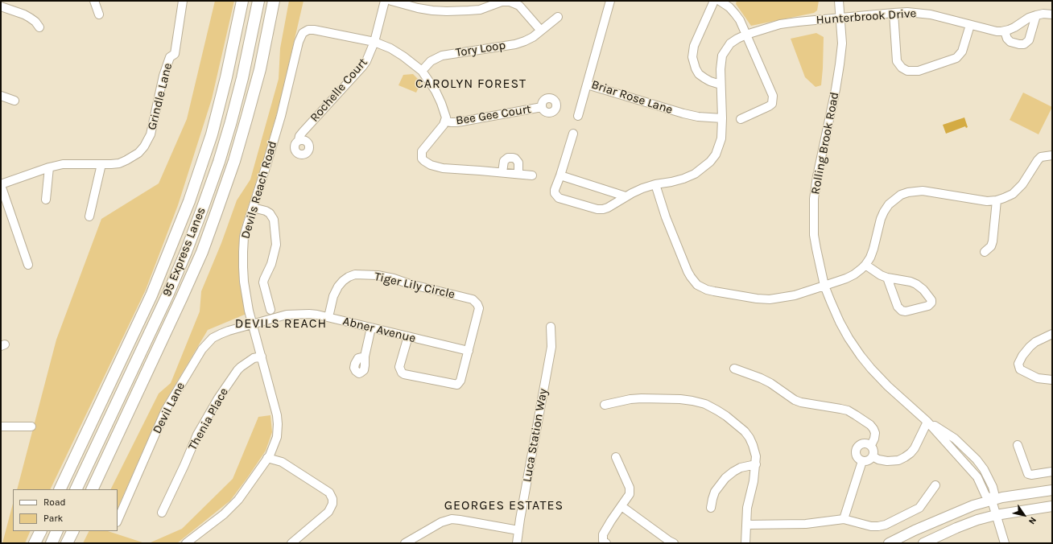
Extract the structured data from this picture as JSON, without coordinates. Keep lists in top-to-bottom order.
{
  "streets": {
    "highway": ["95 Express Lanes"],
    "street": [
      "Hunterbrook Drive",
      "Tory Loop",
      "Rochelle Court",
      "Grindle Lane",
      "Briar Rose Lane",
      "Bee Gee Court",
      "Rolling Brook Road",
      "Devils Reach Road",
      "Tiger Lily Circle",
      "Abner Avenue",
      "Devil Lane",
      "Thenia Place",
      "Luca Station Way"
    ]
  },
  "crossings": [
    ["Hunterbrook Drive", "Rolling Brook Road"],
    ["Rochelle Court", "Devils Reach Road"],
    ["Devils Reach Road", "Abner Avenue"],
    ["Devils Reach Road", "Devil Lane"],
    ["Devils Reach Road", "Thenia Place"],
    ["Tiger Lily Circle", "Abner Avenue"],
    ["Abner Avenue", "Devil Lane"]
  ],
  "districts": ["CAROLYN FOREST", "DEVILS REACH", "GEORGES ESTATES"],
  "legend": ["Road", "Park"],
  "north": "bottom right"
}
